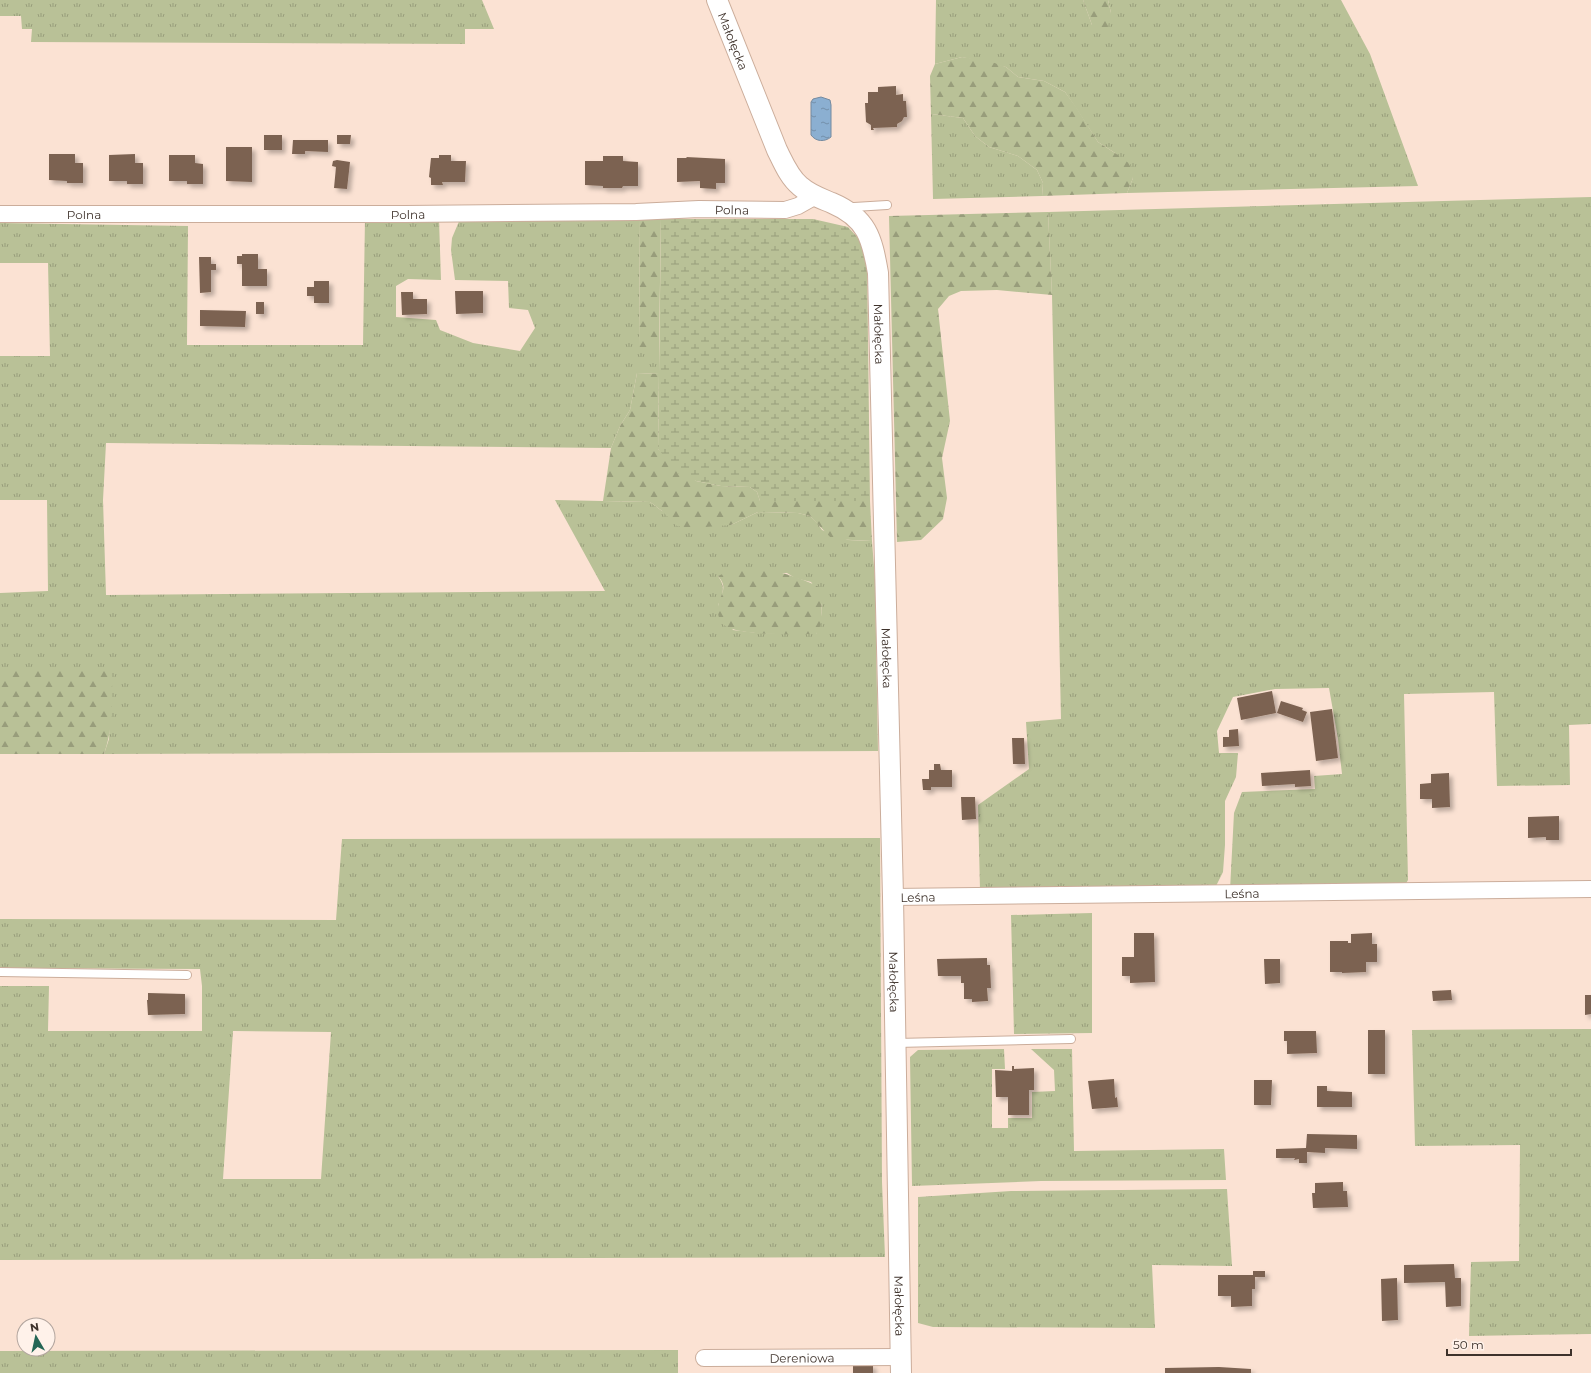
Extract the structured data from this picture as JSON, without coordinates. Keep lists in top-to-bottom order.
{
  "streets": {
    "street": [
      "Małołęcka",
      "Polna",
      "Leśna",
      "Dereniowa"
    ]
  },
  "crossings": [
    ["Małołęcka", "Polna"],
    ["Małołęcka", "Leśna"],
    ["Małołęcka", "Dereniowa"]
  ],
  "scale_bar": "50 m",
  "north": "top"
}
